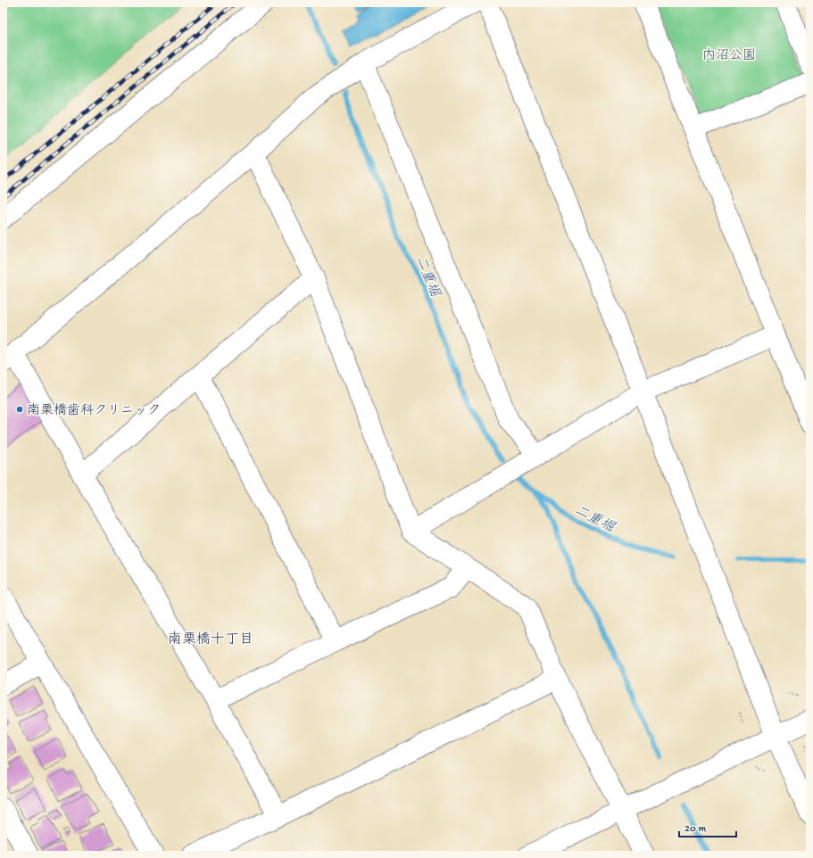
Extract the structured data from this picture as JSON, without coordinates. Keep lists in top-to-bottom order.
{
  "districts": ["南栗橋十丁目"],
  "water": ["二重堀"],
  "parks": ["内沼公園"],
  "places": ["南栗橋歯科クリニック"],
  "scale_bar": "20 m"
}
